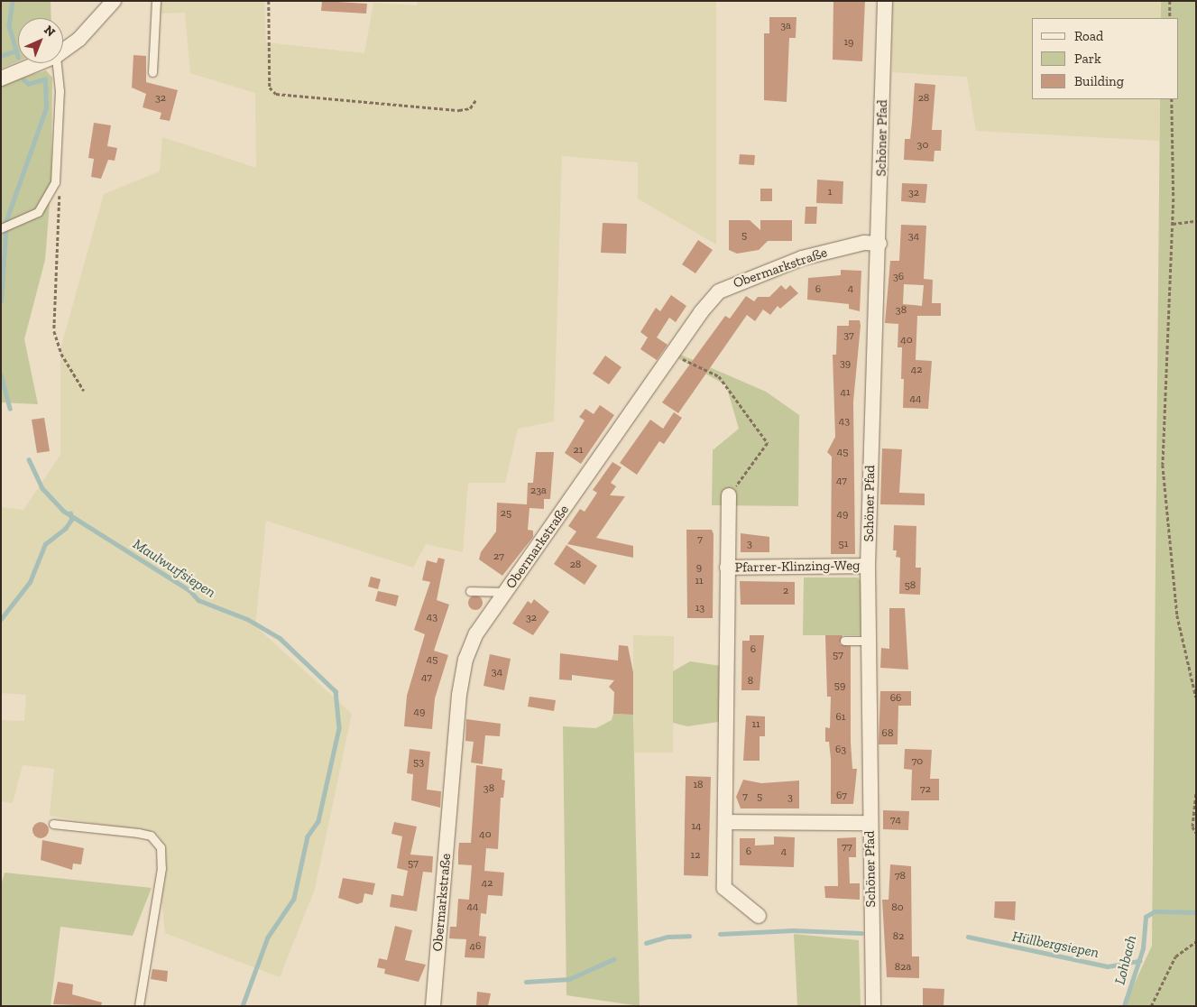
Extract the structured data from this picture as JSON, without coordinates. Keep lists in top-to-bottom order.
{
  "streets": {
    "street": ["Schöner Pfad", "Obermarkstraße", "Pfarrer-Klinzing-Weg"]
  },
  "crossings": [
    ["Schöner Pfad", "Obermarkstraße"],
    ["Schöner Pfad", "Pfarrer-Klinzing-Weg"]
  ],
  "water": ["Maulwurfsiepen", "Hüllbergsiepen", "Lohbach"],
  "house_numbers": [
    "3a",
    "19",
    "32",
    "28",
    "30",
    "1",
    "32",
    "5",
    "34",
    "36",
    "4",
    "6",
    "38",
    "37",
    "40",
    "39",
    "42",
    "41",
    "44",
    "43",
    "21",
    "45",
    "47",
    "23a",
    "25",
    "49",
    "7",
    "3",
    "51",
    "27",
    "28",
    "9",
    "11",
    "58",
    "2",
    "13",
    "43",
    "32",
    "6",
    "57",
    "45",
    "34",
    "47",
    "8",
    "59",
    "66",
    "49",
    "61",
    "11",
    "68",
    "63",
    "70",
    "53",
    "18",
    "38",
    "72",
    "67",
    "7",
    "5",
    "3",
    "74",
    "14",
    "40",
    "77",
    "6",
    "4",
    "12",
    "57",
    "78",
    "42",
    "44",
    "80",
    "82",
    "46",
    "82a"
  ],
  "legend": ["Road", "Park", "Building"],
  "north": "top right"
}
